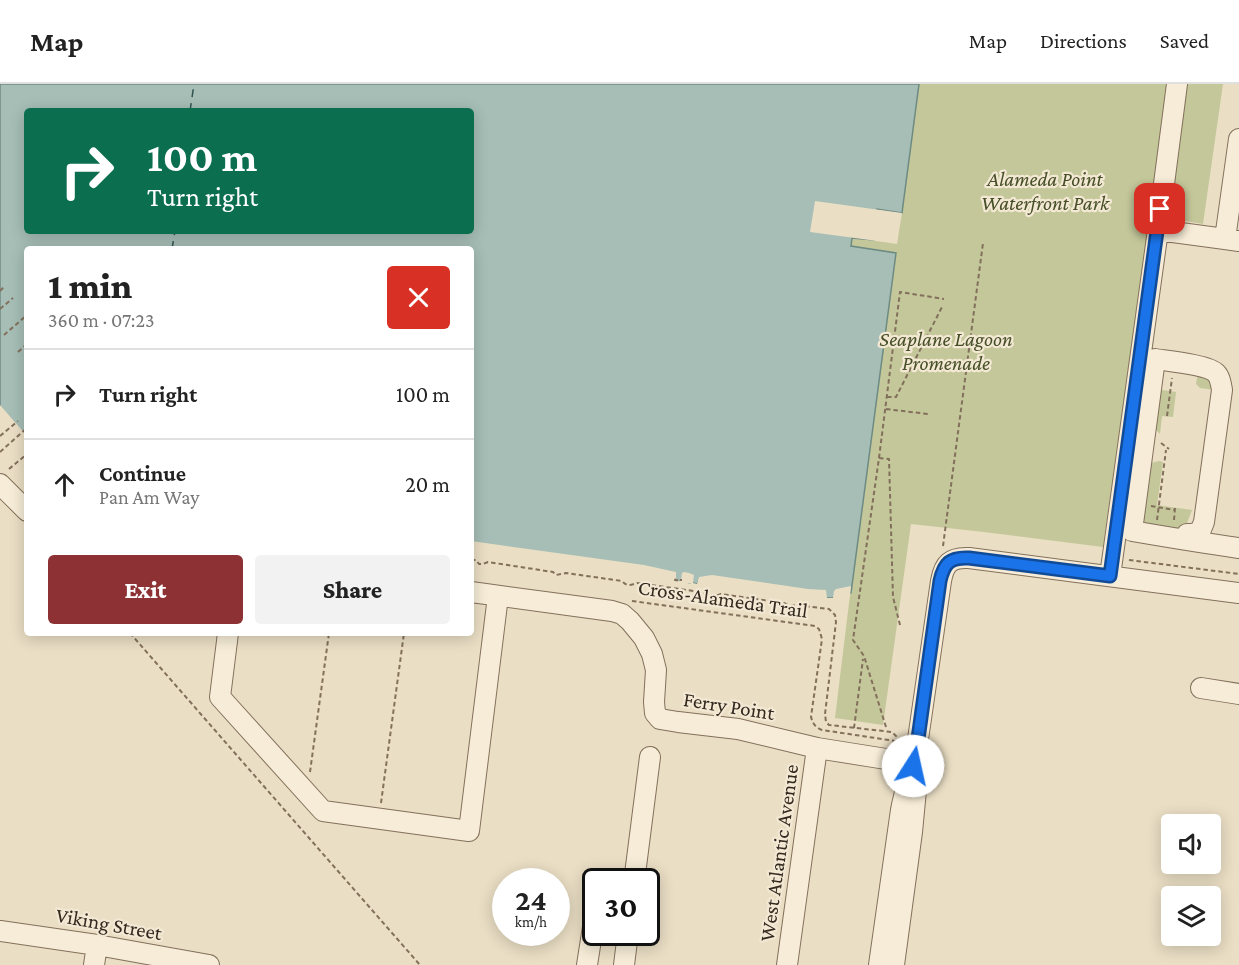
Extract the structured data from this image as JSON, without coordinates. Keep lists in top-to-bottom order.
{
  "streets": {
    "street": ["Ferry Point", "West Atlantic Avenue", "Viking Street"],
    "path": ["Cross-Alameda Trail"]
  },
  "crossings": [
    ["Ferry Point", "West Atlantic Avenue"]
  ],
  "parks": ["Alameda Point Waterfront Park", "Seaplane Lagoon Promenade"],
  "page": {
    "header": "Map",
    "nav": ["Map", "Directions", "Saved"],
    "turn": ["100 m", "Turn right"],
    "heading": ["1 min", "360 m · 07:23"],
    "list": [
      {
        "name": "Turn right",
        "value": "100 m"
      },
      {
        "name": "Continue",
        "note": "Pan Am Way",
        "value": "20 m"
      }
    ],
    "buttons": ["Exit", "Share"],
    "speed": "24 km/h",
    "limit": "30"
  }
}
